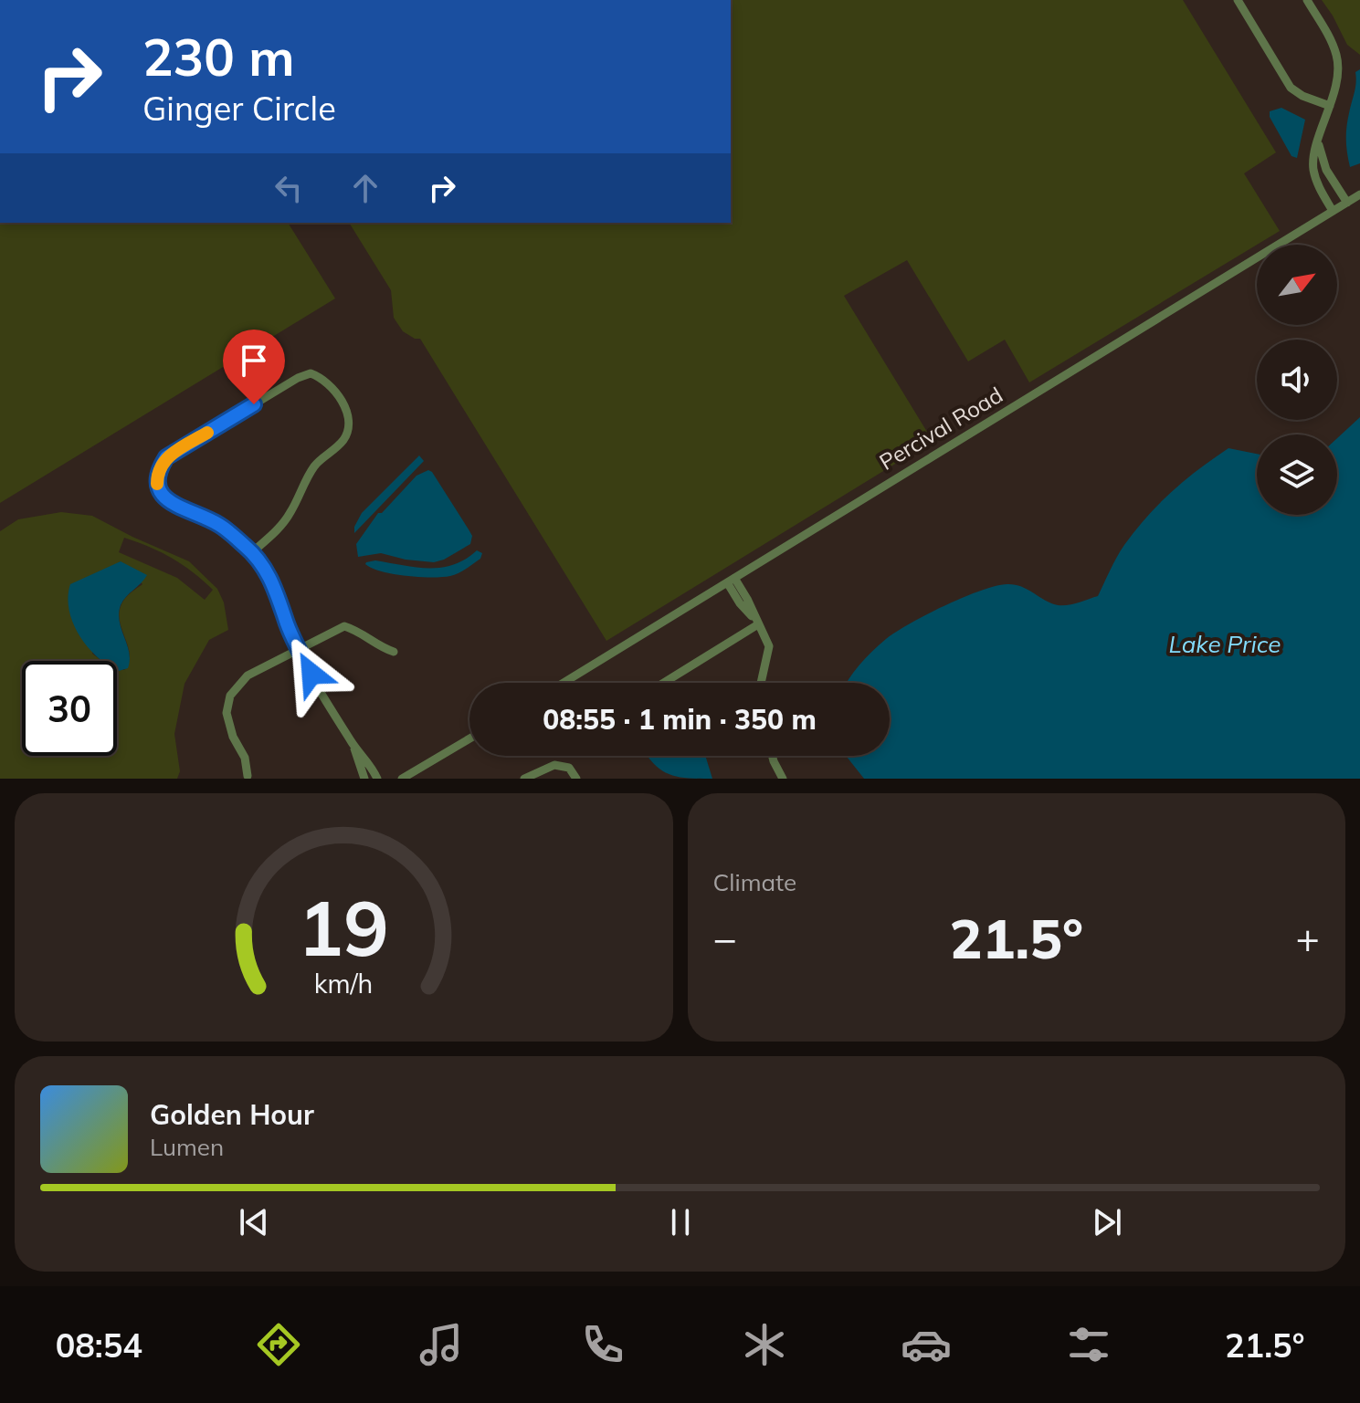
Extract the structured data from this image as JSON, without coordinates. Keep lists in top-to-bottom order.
{
  "streets": {
    "street": ["Percival Road"]
  },
  "water": ["Lake Price"],
  "north": "top right",
  "page": {
    "turn": ["230 m", "Ginger Circle"],
    "limit": "30",
    "trip": "08:55 · 1 min · 350 m",
    "tile": "Climate",
    "heat": ["−", "21.5°", "+"],
    "song": ["Golden Hour", "Lumen"],
    "tabs": ["08:54", "21.5°"],
    "gauge": ["19", "km/h"]
  }
}
